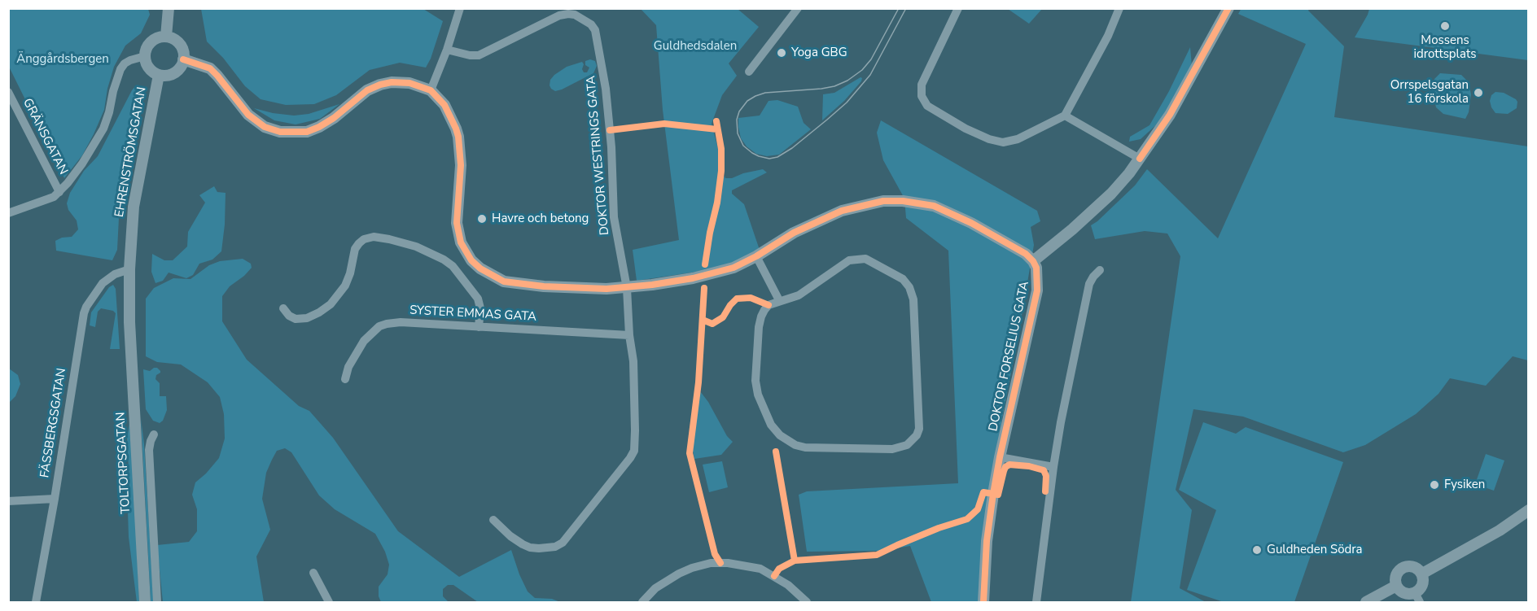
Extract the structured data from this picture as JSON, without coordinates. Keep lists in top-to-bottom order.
{
  "streets": {
    "street": [
      "GRÄNSGATAN",
      "EHRENSTRÖMSGATAN",
      "DOKTOR WESTRINGS GATA",
      "SYSTER EMMAS GATA",
      "DOKTOR FORSELIUS GATA",
      "FÄSSBERGSGATAN",
      "TOLTORPSGATAN"
    ]
  },
  "crossings": [
    ["EHRENSTRÖMSGATAN", "FÄSSBERGSGATAN"],
    ["EHRENSTRÖMSGATAN", "TOLTORPSGATAN"],
    ["DOKTOR WESTRINGS GATA", "SYSTER EMMAS GATA"]
  ],
  "parks": ["Guldhedsdalen", "Änggårdsbergen"],
  "places": [
    "Mossens idrottsplats",
    "Yoga GBG",
    "Orrspelsgatan 16 förskola",
    "Havre och betong",
    "Fysiken",
    "Guldheden Södra"
  ]
}
